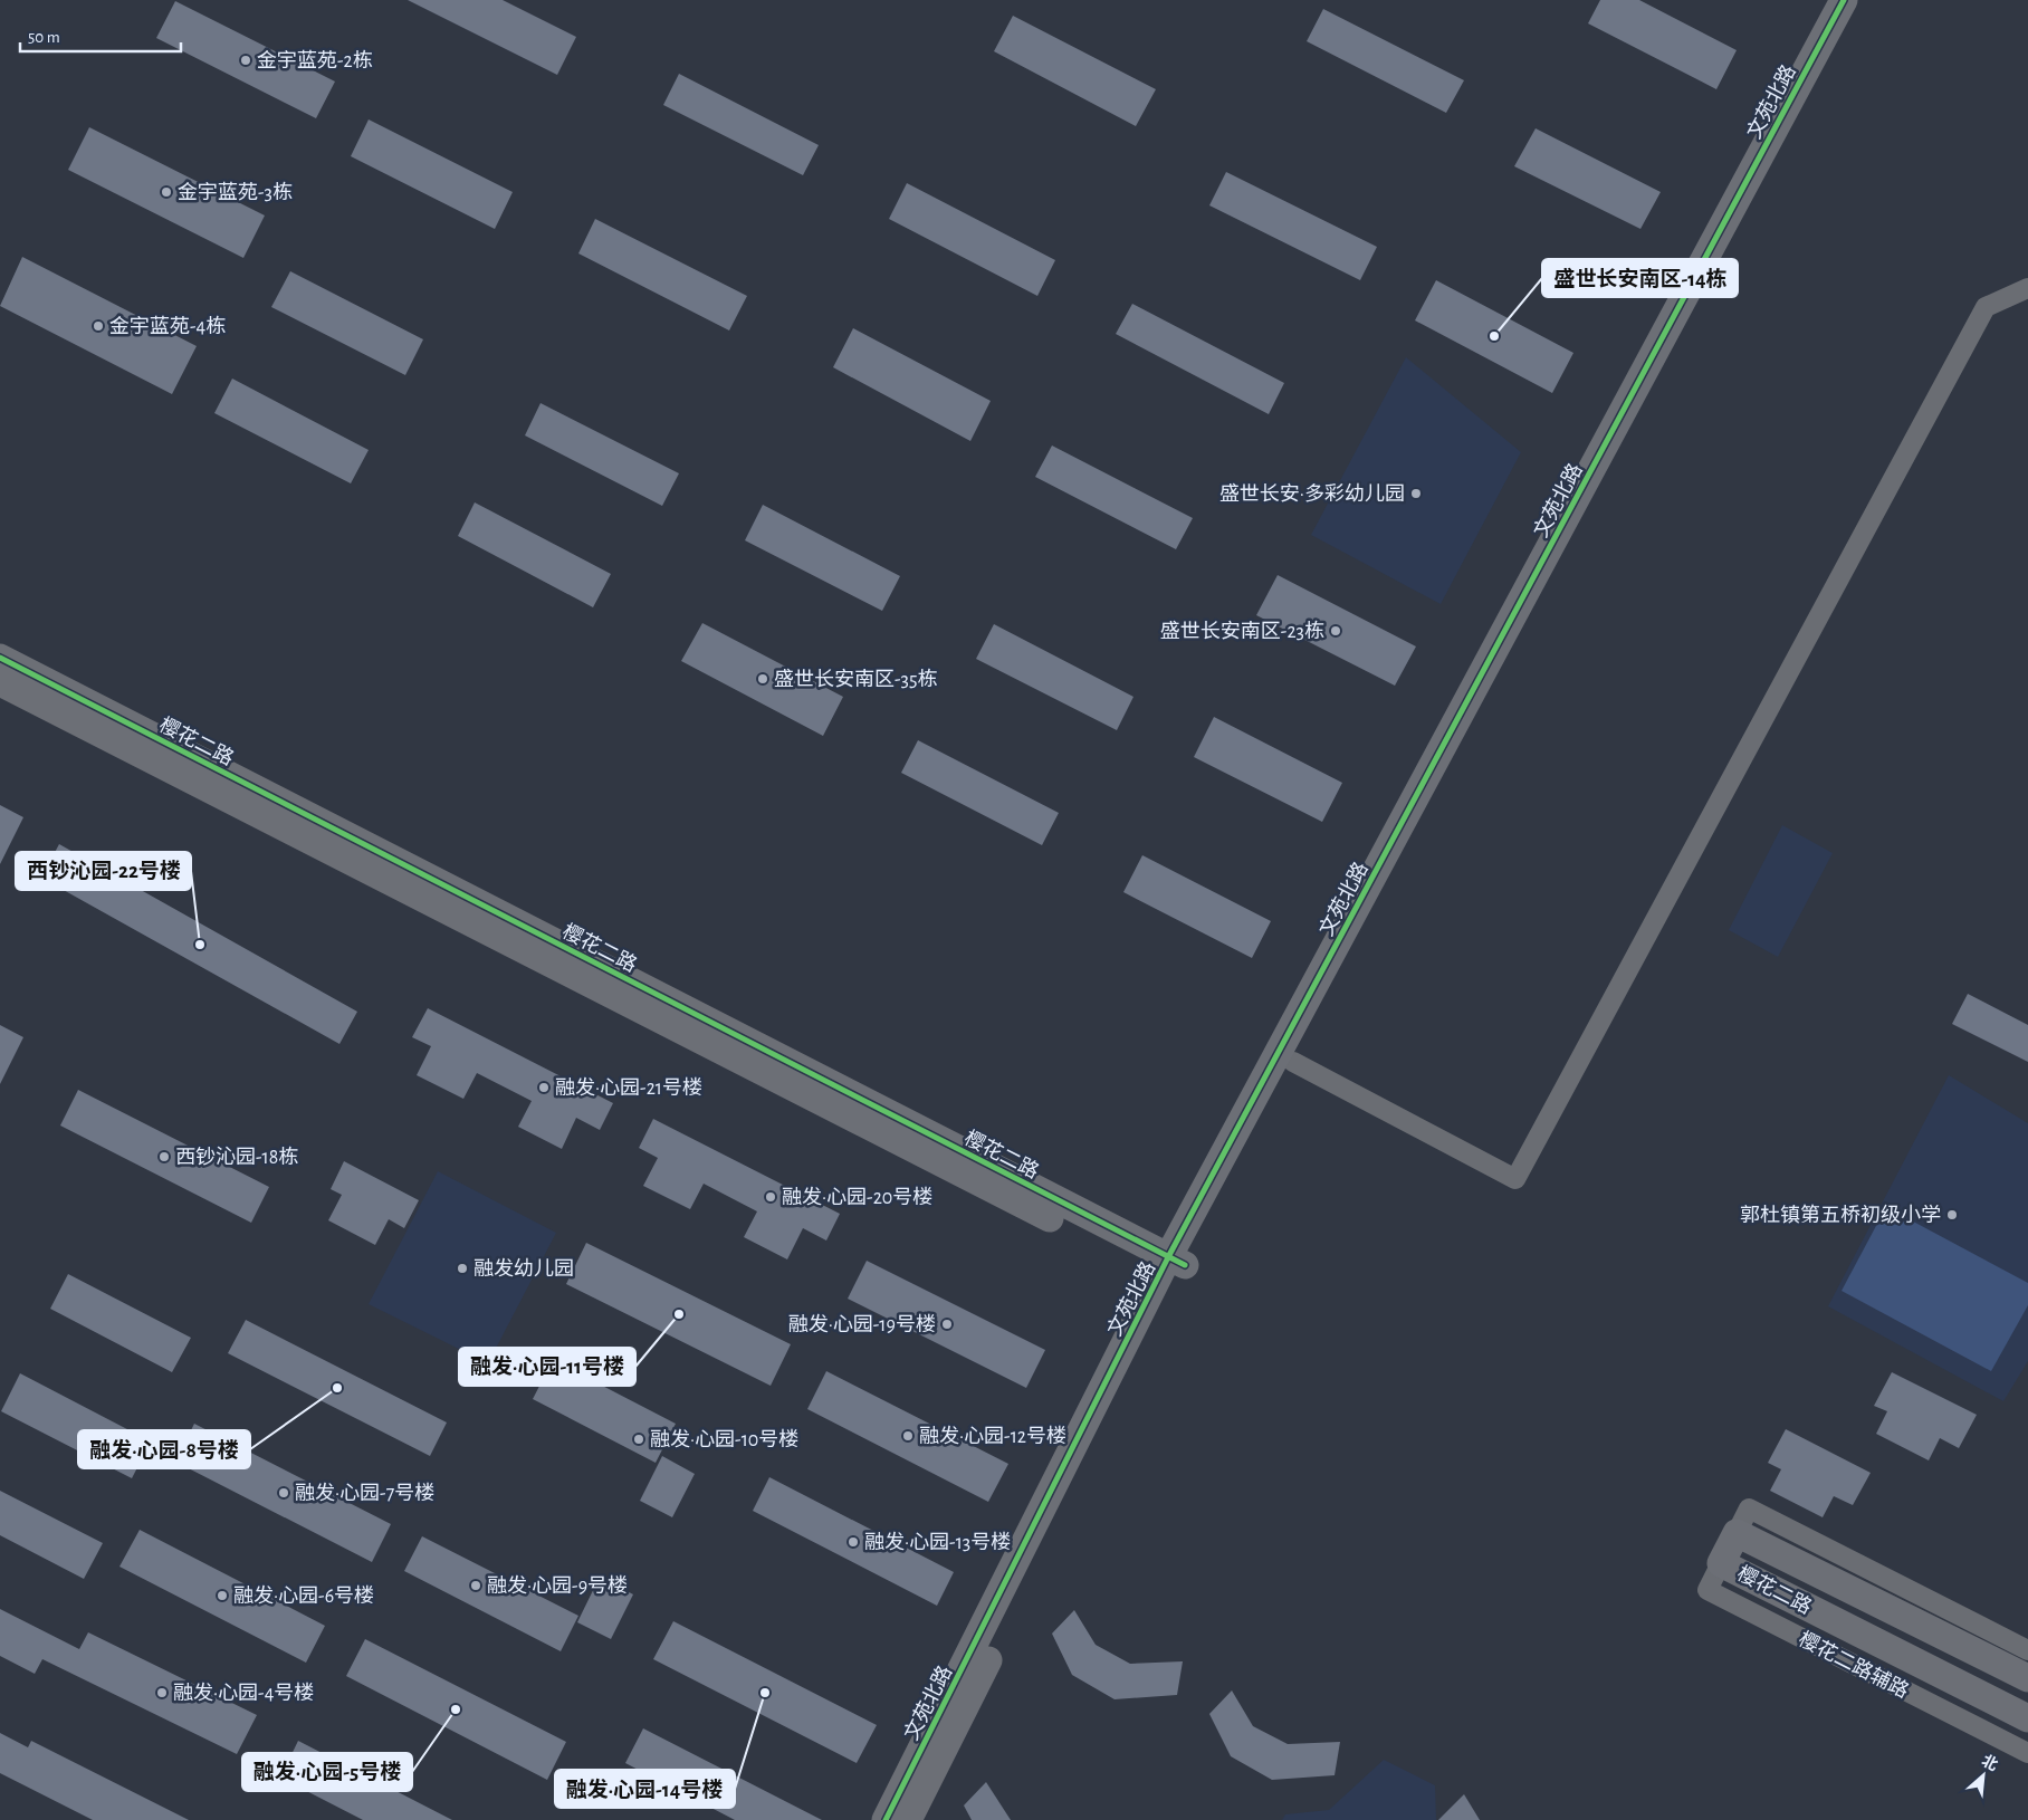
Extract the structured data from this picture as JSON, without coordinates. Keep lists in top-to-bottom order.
{
  "streets": {
    "street": ["文苑北路", "樱花二路", "樱花二路辅路"]
  },
  "crossings": [
    ["文苑北路", "樱花二路"],
    ["樱花二路", "樱花二路辅路"]
  ],
  "places": [
    "金宇蓝苑-2栋",
    "金宇蓝苑-3栋",
    "金宇蓝苑-4栋",
    "盛世长安南区-14栋",
    "盛世长安·多彩幼儿园",
    "盛世长安南区-23栋",
    "盛世长安南区-35栋",
    "西钞沁园-22号楼",
    "融发·心园-21号楼",
    "西钞沁园-18栋",
    "融发·心园-20号楼",
    "郭杜镇第五桥初级小学",
    "融发幼儿园",
    "融发·心园-11号楼",
    "融发·心园-19号楼",
    "融发·心园-8号楼",
    "融发·心园-12号楼",
    "融发·心园-10号楼",
    "融发·心园-7号楼",
    "融发·心园-13号楼",
    "融发·心园-9号楼",
    "融发·心园-6号楼",
    "融发·心园-4号楼",
    "融发·心园-14号楼",
    "融发·心园-5号楼"
  ],
  "scale_bar": "50 m",
  "north": "top right"
}
